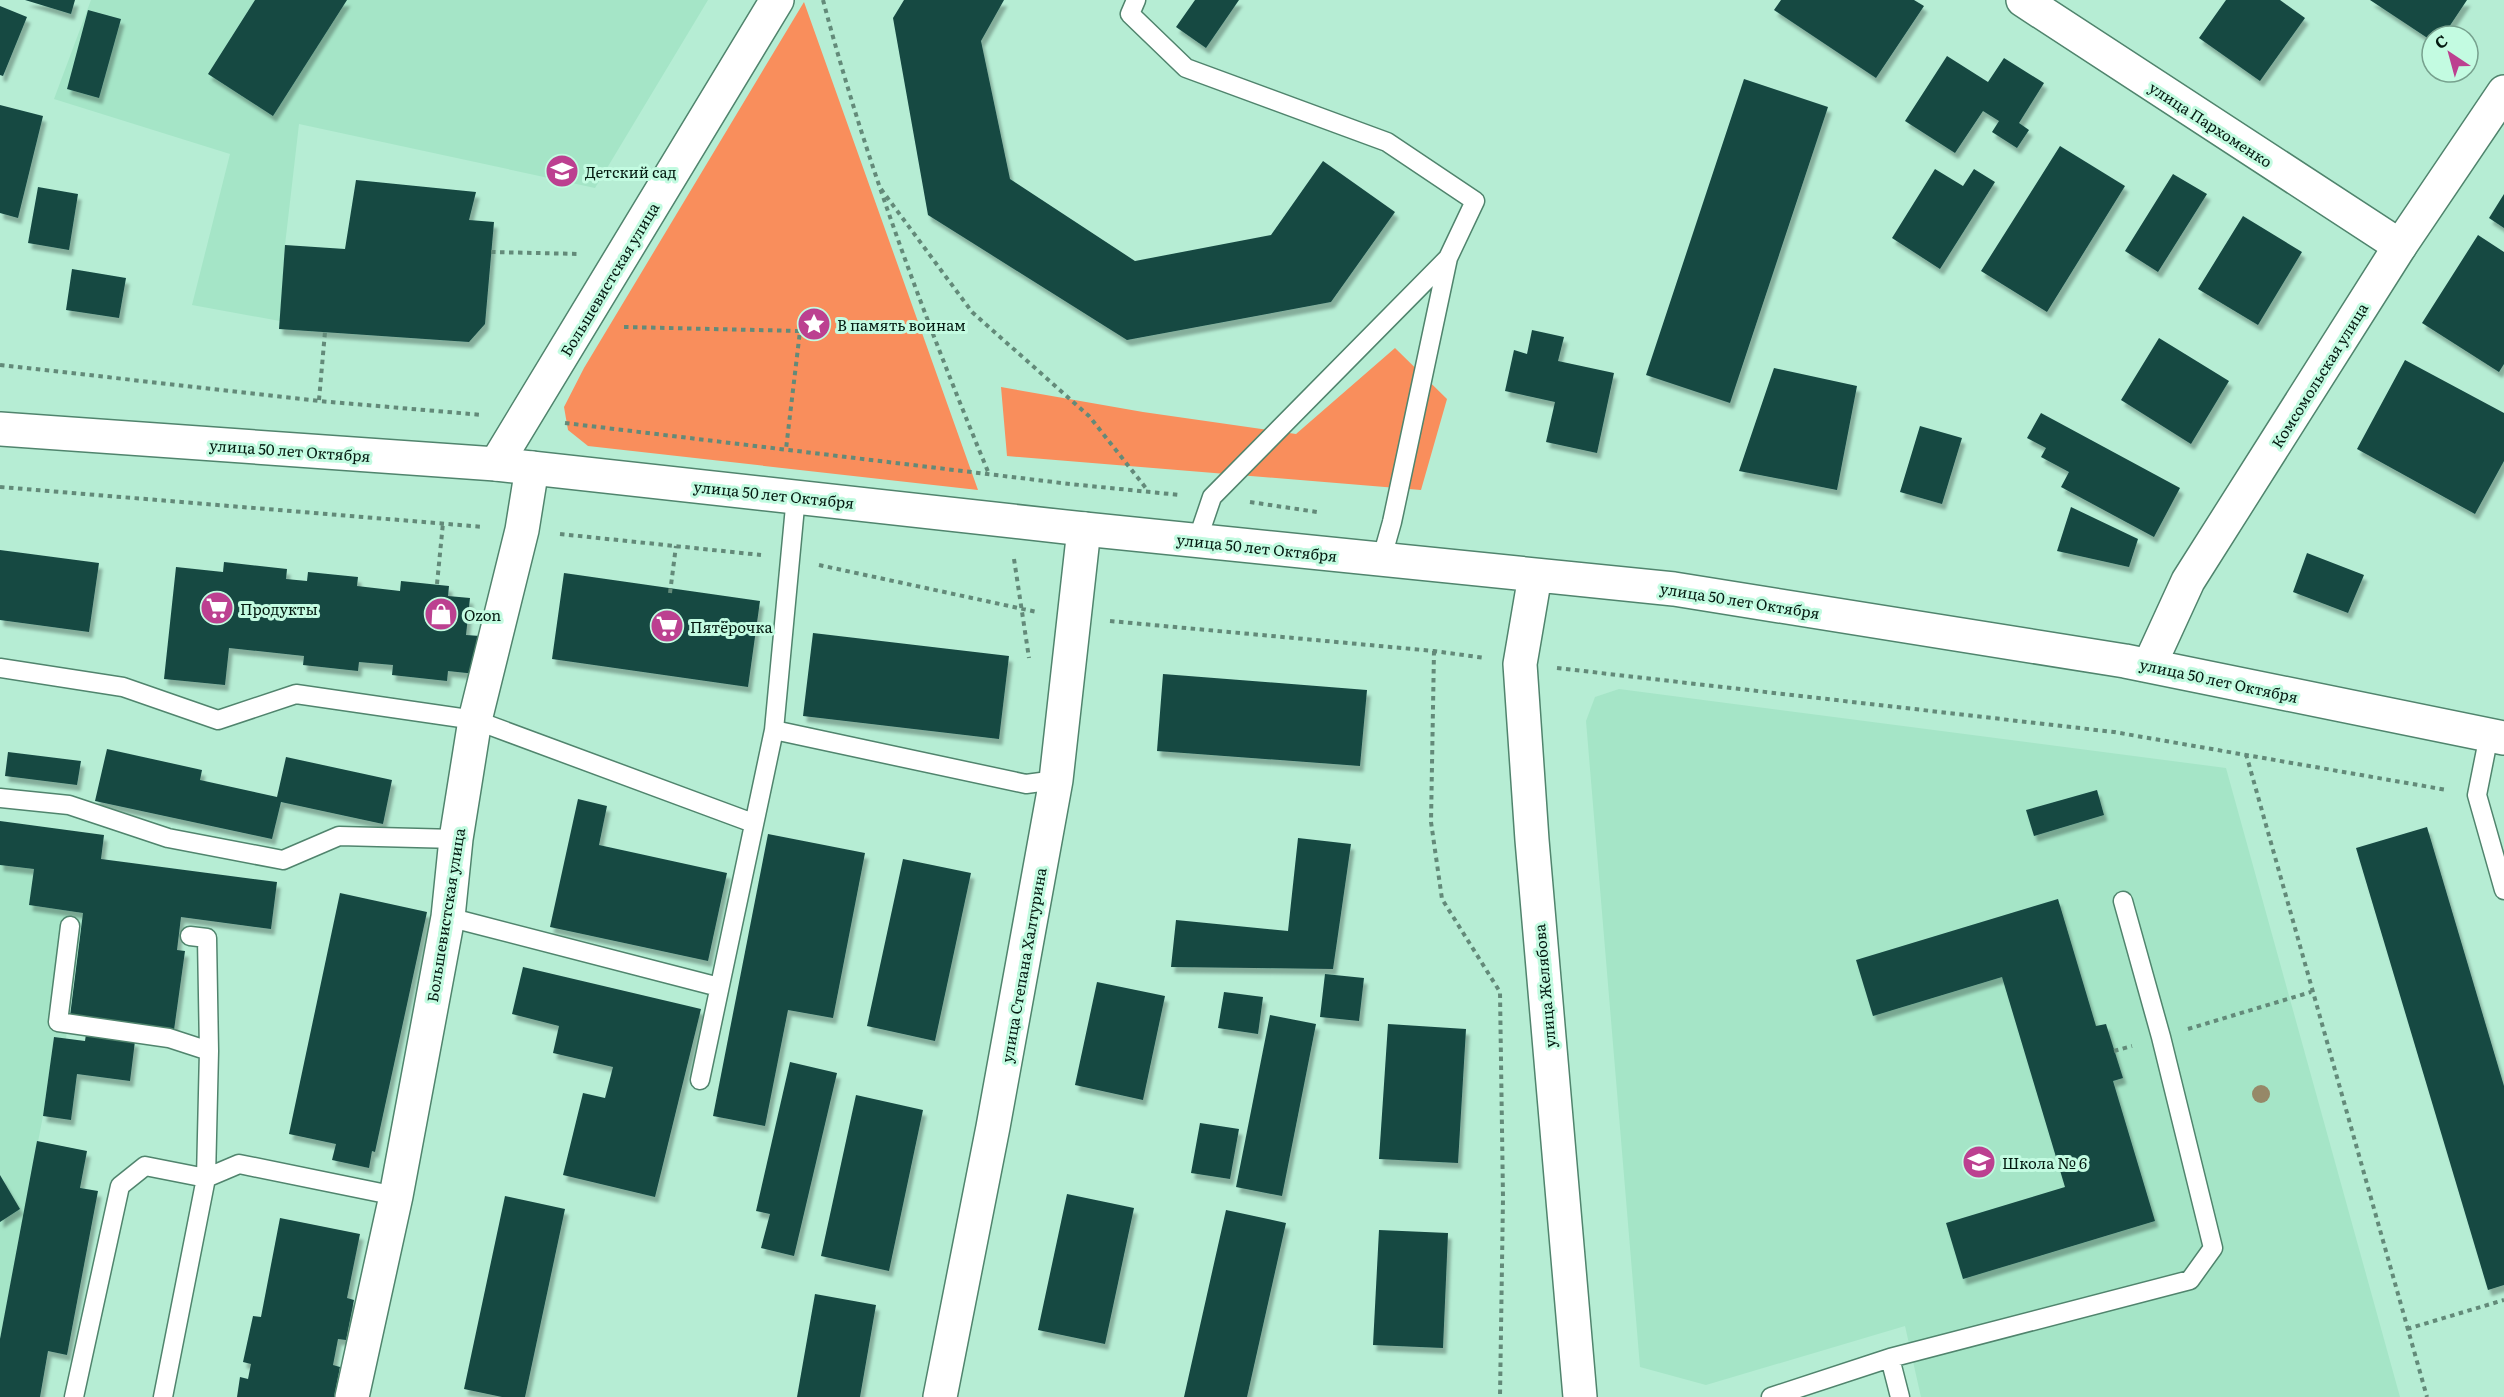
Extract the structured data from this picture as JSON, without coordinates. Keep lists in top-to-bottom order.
{
  "streets": {
    "street": [
      "улица Пархоменко",
      "Большевистская улица",
      "Комсомольская улица",
      "улица 50 лет Октября",
      "улица Степана Халтурина",
      "улица Желябова"
    ]
  },
  "crossings": [
    ["улица Пархоменко", "Комсомольская улица"],
    ["Большевистская улица", "улица 50 лет Октября"],
    ["Комсомольская улица", "улица 50 лет Октября"],
    ["улица 50 лет Октября", "улица Степана Халтурина"],
    ["улица 50 лет Октября", "улица Желябова"]
  ],
  "places": {
    "school or university": ["Детский сад", "Школа № 6"],
    "place": ["В память воинам"],
    "supermarket": ["Продукты", "Пятёрочка"],
    "shop": ["Ozon"]
  },
  "north": "top left"
}
